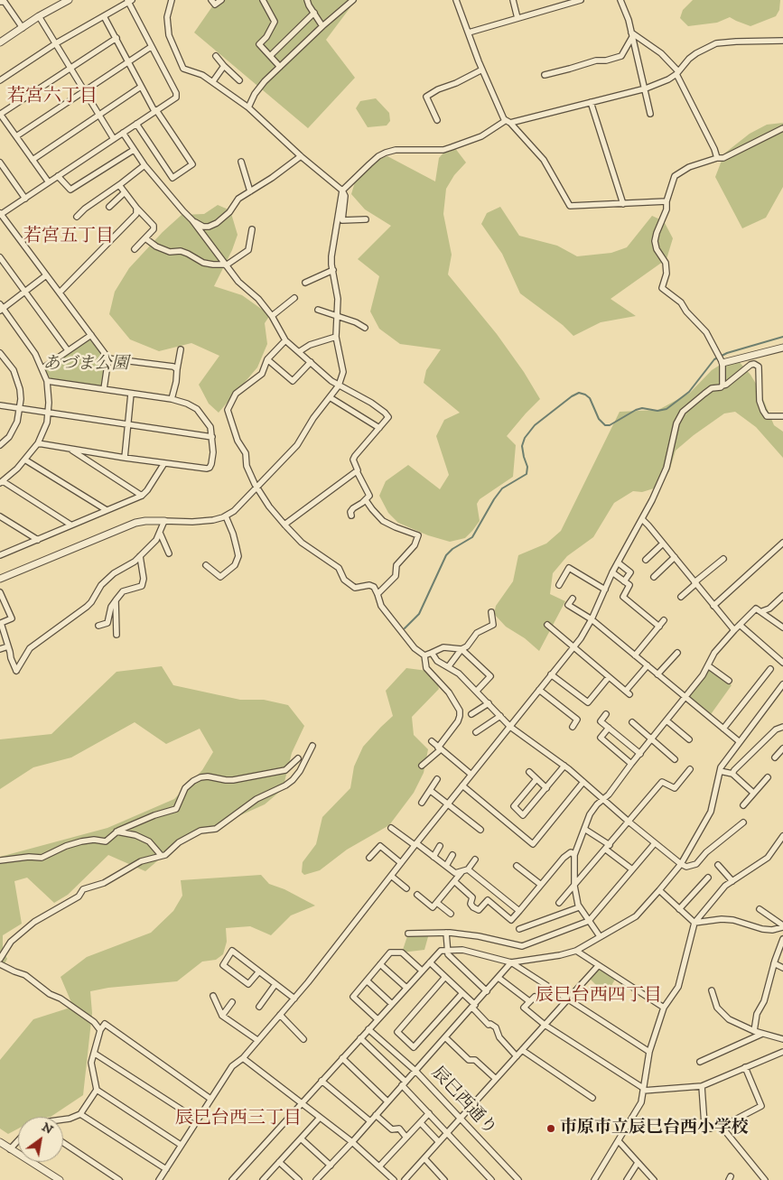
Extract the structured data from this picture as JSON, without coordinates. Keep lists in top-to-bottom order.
{
  "streets": {
    "street": ["辰巳西通り"]
  },
  "districts": [
    "若宮六丁目",
    "若宮五丁目",
    "辰巳台西四丁目",
    "辰巳台西三丁目"
  ],
  "parks": ["あづま公園"],
  "places": ["市原市立辰巳台西小学校"],
  "north": "top right"
}
